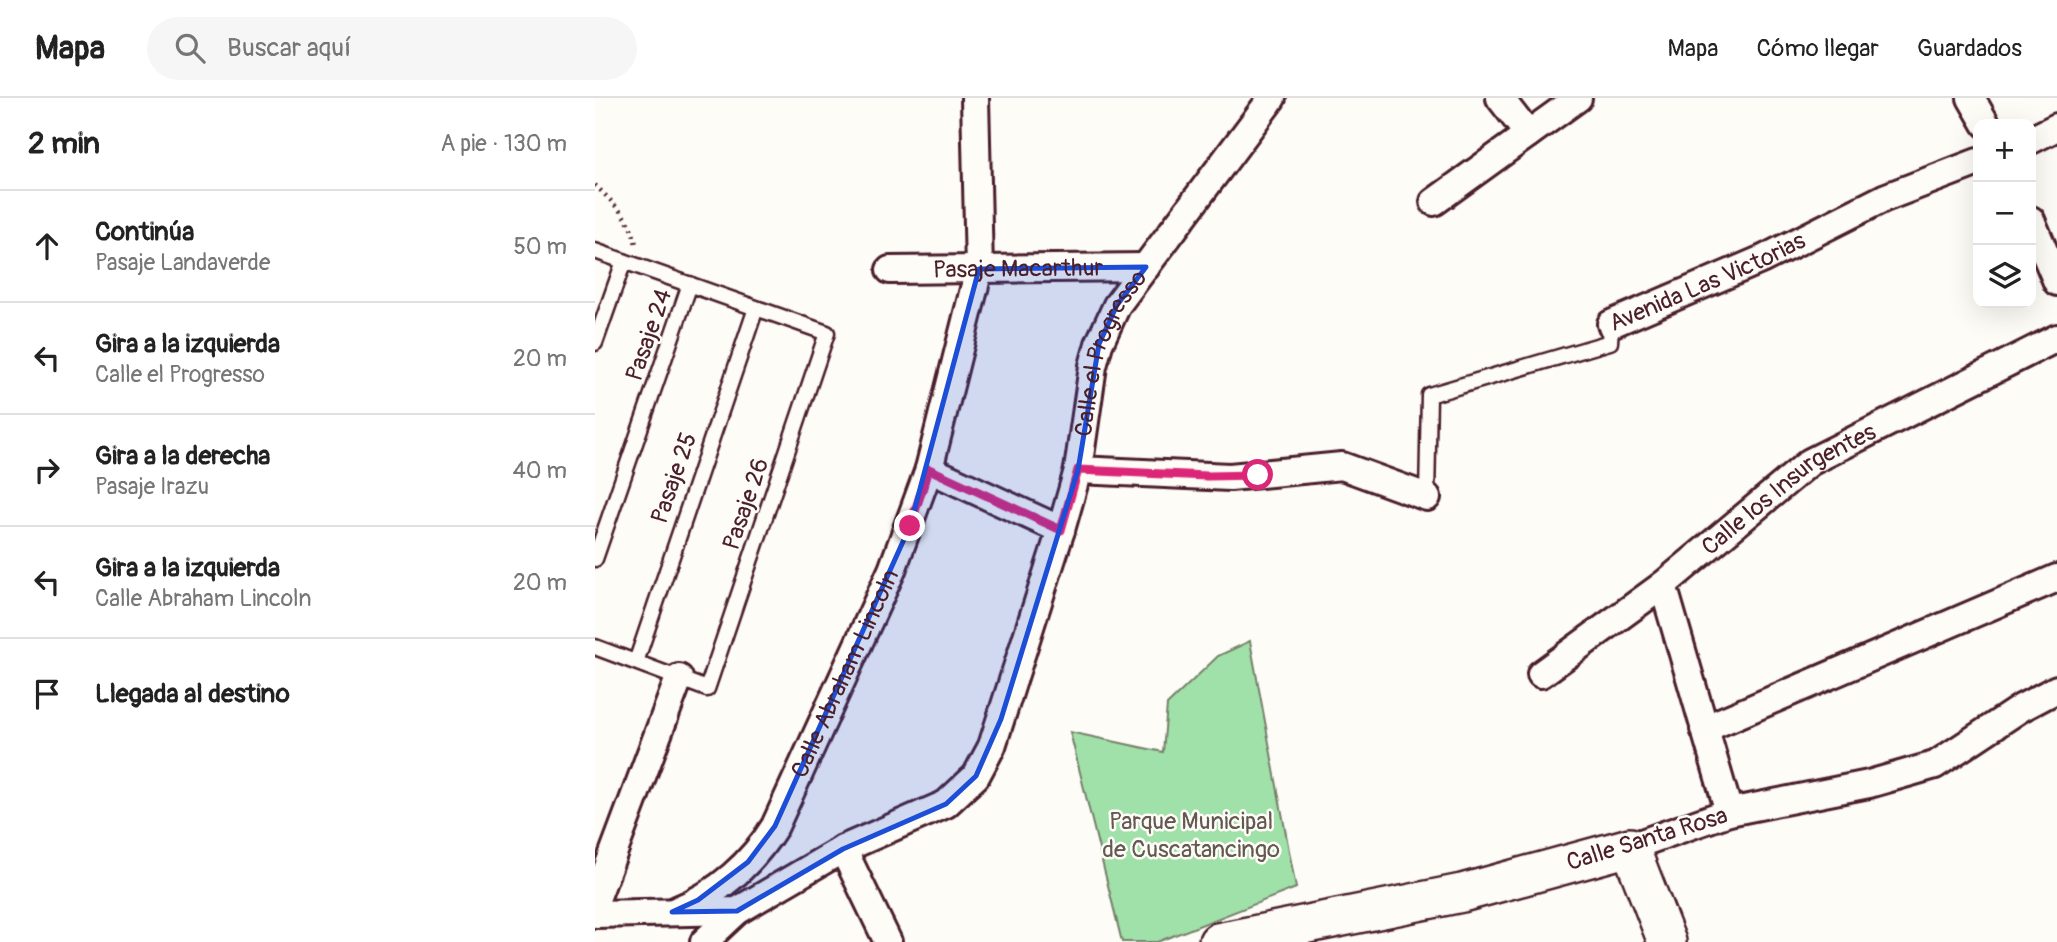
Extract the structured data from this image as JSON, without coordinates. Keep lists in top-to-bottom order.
{
  "streets": {
    "street": [
      "Pasaje Macarthur",
      "Avenida Las Victorias",
      "Calle el Progresso",
      "Calle los Insurgentes",
      "Calle Abraham Lincoln",
      "Calle Santa Rosa"
    ],
    "lane": ["Pasaje 24", "Pasaje 25", "Pasaje 26"]
  },
  "crossings": [
    ["Pasaje Macarthur", "Calle el Progresso"],
    ["Pasaje Macarthur", "Calle Abraham Lincoln"],
    ["Pasaje 25", "Pasaje 26"]
  ],
  "parks": ["Parque Municipal de Cuscatancingo"],
  "page": {
    "header": "Mapa",
    "search": "Buscar aquí",
    "nav": ["Mapa", "Cómo llegar", "Guardados"],
    "heading": ["2 min", "A pie · 130 m"],
    "map_buttons": ["+", "−"],
    "list": [
      ["Continúa", "Pasaje Landaverde", "50 m"],
      ["Gira a la izquierda", "Calle el Progresso", "20 m"],
      ["Gira a la derecha", "Pasaje Irazu", "40 m"],
      ["Gira a la izquierda", "Calle Abraham Lincoln", "20 m"],
      "Llegada al destino"
    ]
  }
}
